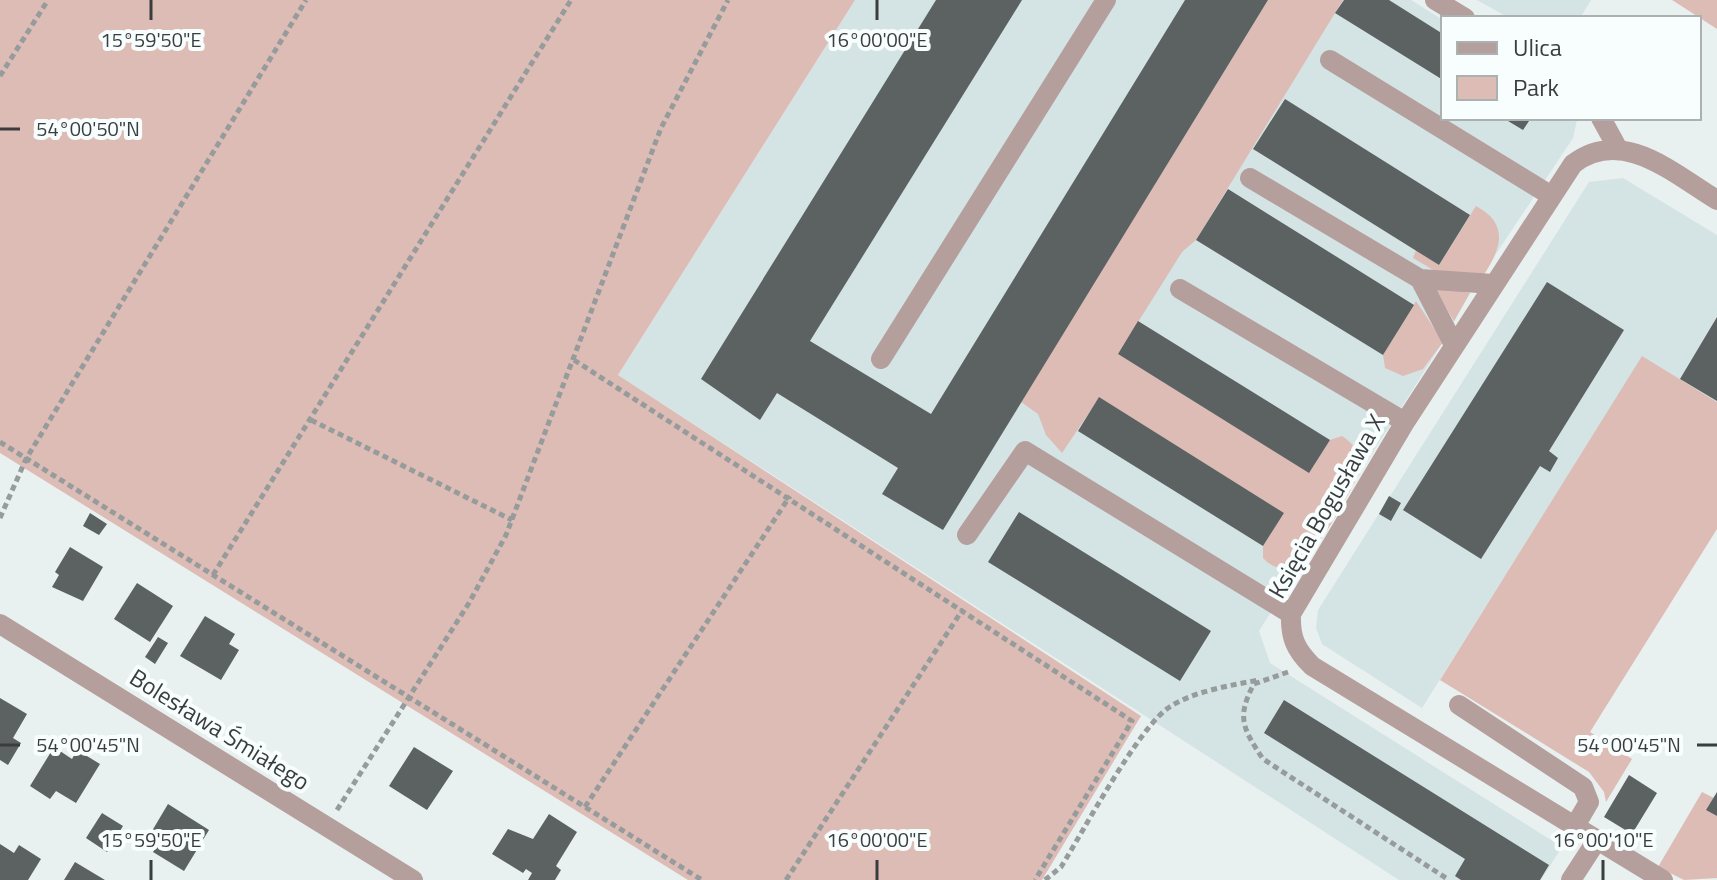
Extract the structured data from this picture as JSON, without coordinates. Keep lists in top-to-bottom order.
{
  "streets": {
    "street": ["Księcia Bogusława X", "Bolesława Śmiałego"]
  },
  "legend": ["Ulica", "Park"],
  "coordinates": [
    "15°59'50\"E",
    "16°00'00\"E",
    "54°00'50\"N",
    "54°00'45\"N",
    "16°00'10\"E"
  ]
}
